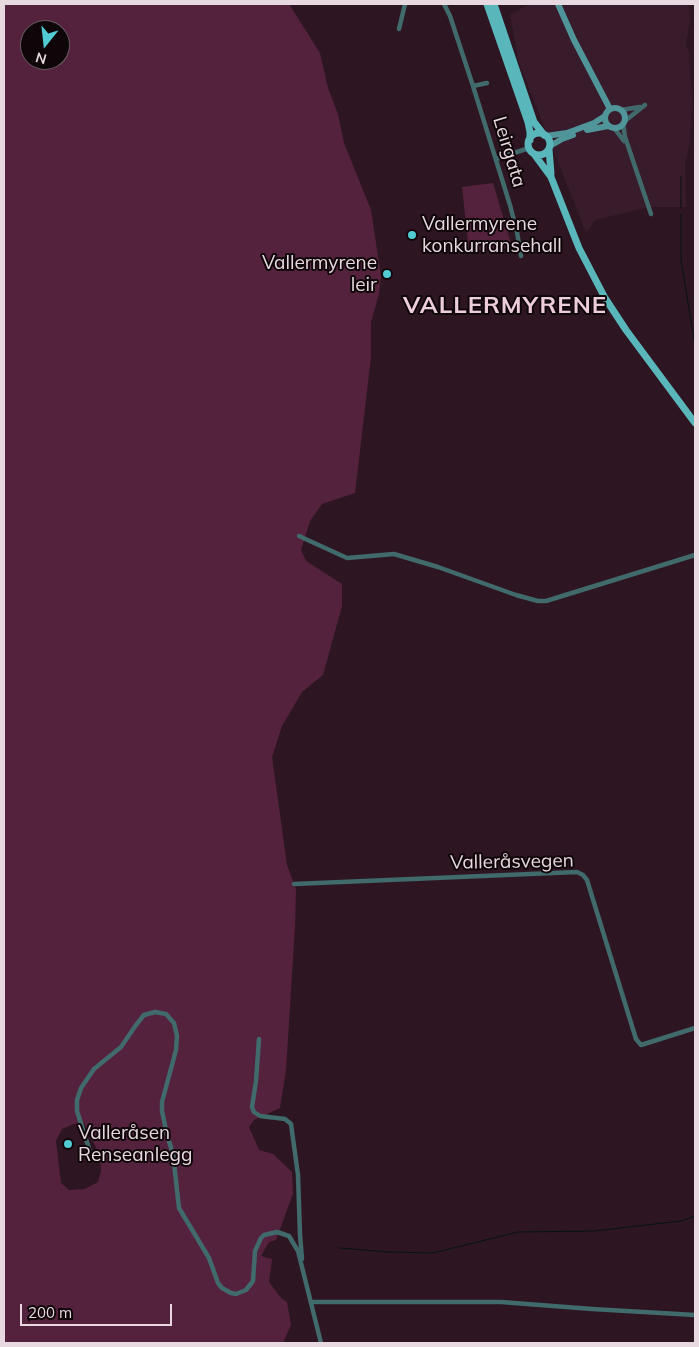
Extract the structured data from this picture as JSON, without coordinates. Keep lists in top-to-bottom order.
{
  "streets": {
    "street": ["Leirgata", "Valleråsvegen"]
  },
  "districts": ["VALLERMYRENE"],
  "places": ["Vallermyrene konkurransehall", "Vallermyrene leir", "Valleråsen Renseanlegg"],
  "scale_bar": "200 m",
  "north": "bottom"
}
